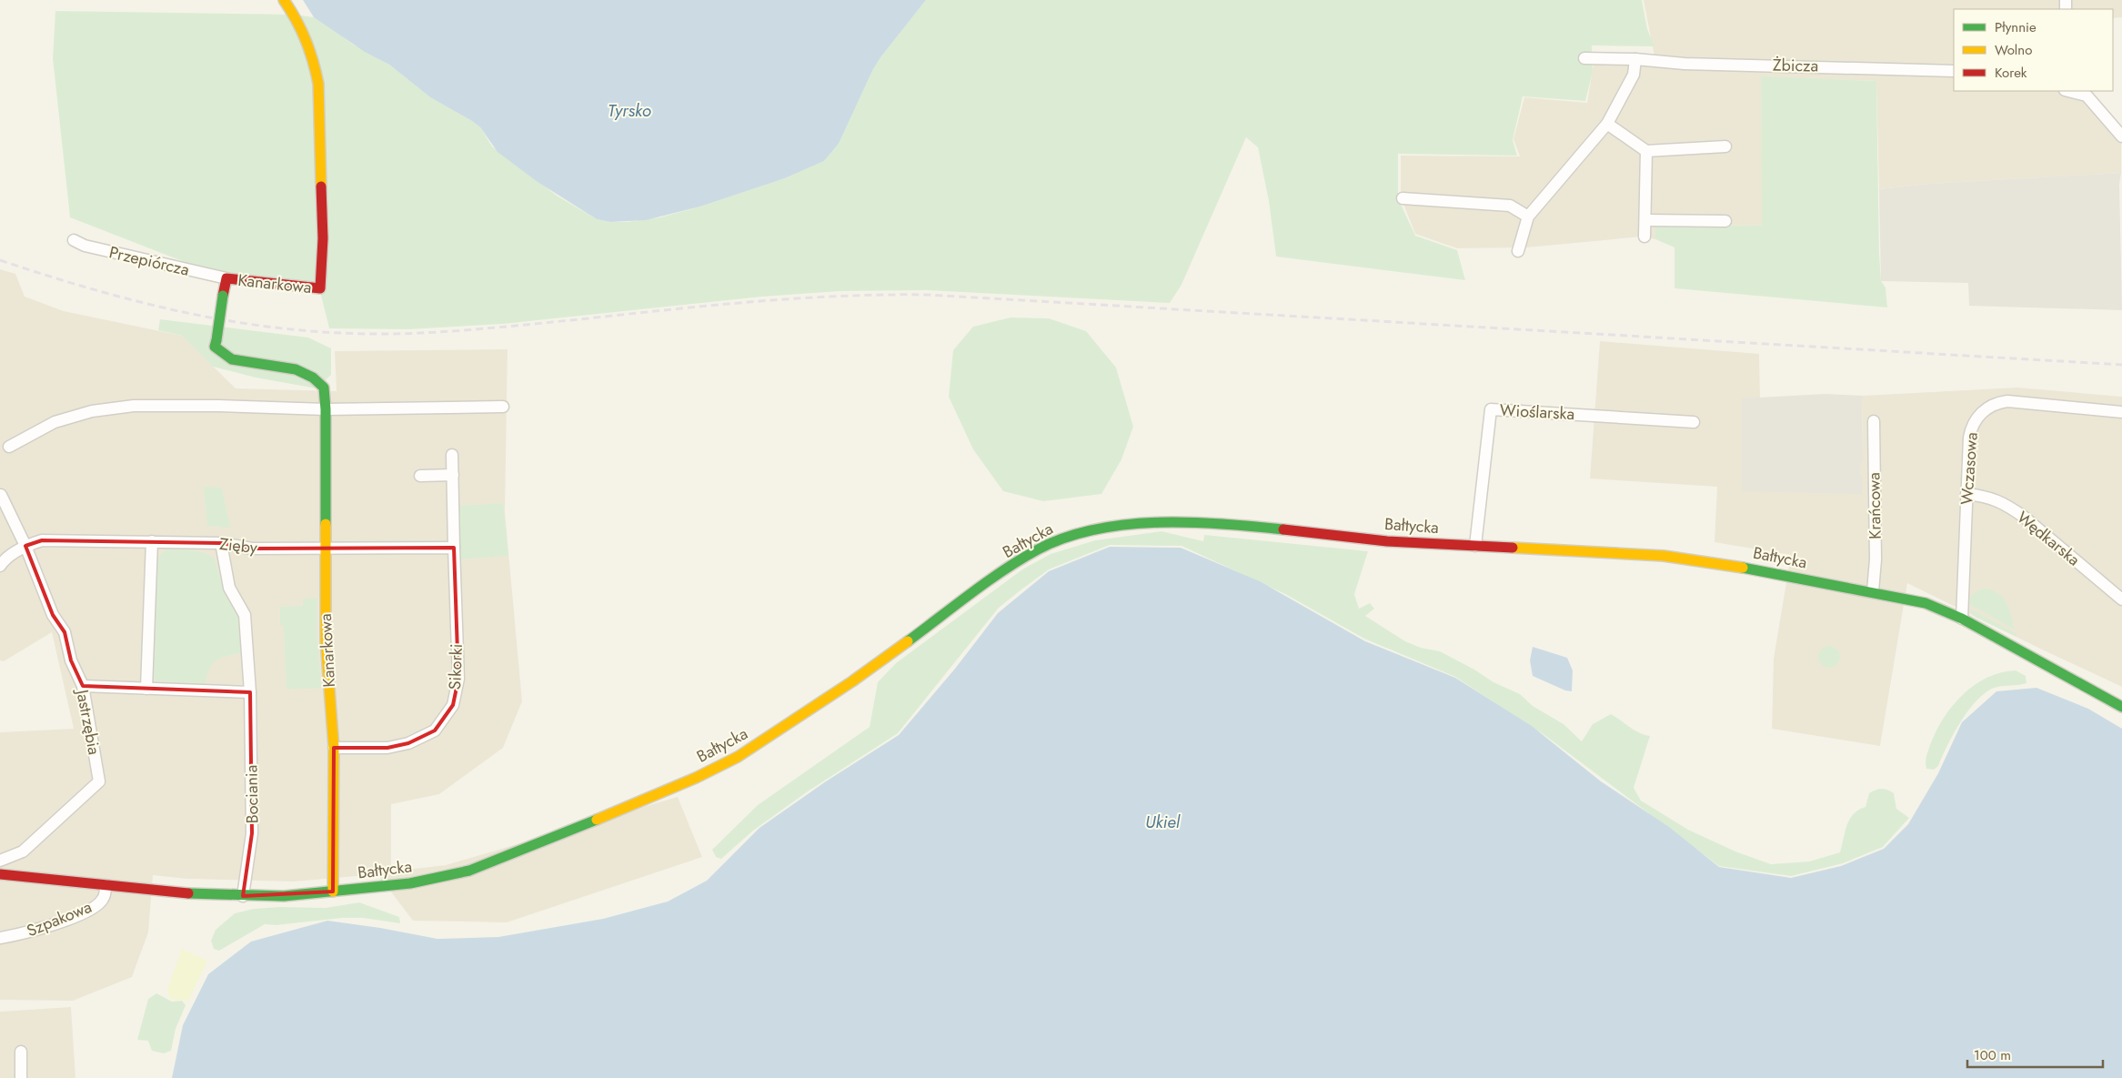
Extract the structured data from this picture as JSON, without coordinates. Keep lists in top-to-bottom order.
{
  "streets": {
    "main road": ["Kanarkowa", "Bałtycka"],
    "street": [
      "Żbicza",
      "Przepiórcza",
      "Wioślarska",
      "Wczasowa",
      "Krańcowa",
      "Wędkarska",
      "Zięby",
      "Sikorki",
      "Jastrzębia",
      "Bociania",
      "Szpakowa"
    ]
  },
  "crossings": [
    ["Przepiórcza", "Kanarkowa"],
    ["Kanarkowa", "Bałtycka"],
    ["Kanarkowa", "Zięby"],
    ["Kanarkowa", "Sikorki"],
    ["Wioślarska", "Bałtycka"],
    ["Wczasowa", "Bałtycka"],
    ["Wczasowa", "Wędkarska"],
    ["Krańcowa", "Bałtycka"],
    ["Bałtycka", "Bociania"],
    ["Bałtycka", "Szpakowa"],
    ["Zięby", "Jastrzębia"],
    ["Zięby", "Bociania"]
  ],
  "water": ["Tyrsko", "Ukiel"],
  "legend": ["Płynnie", "Wolno", "Korek"],
  "scale_bar": "100 m"
}
